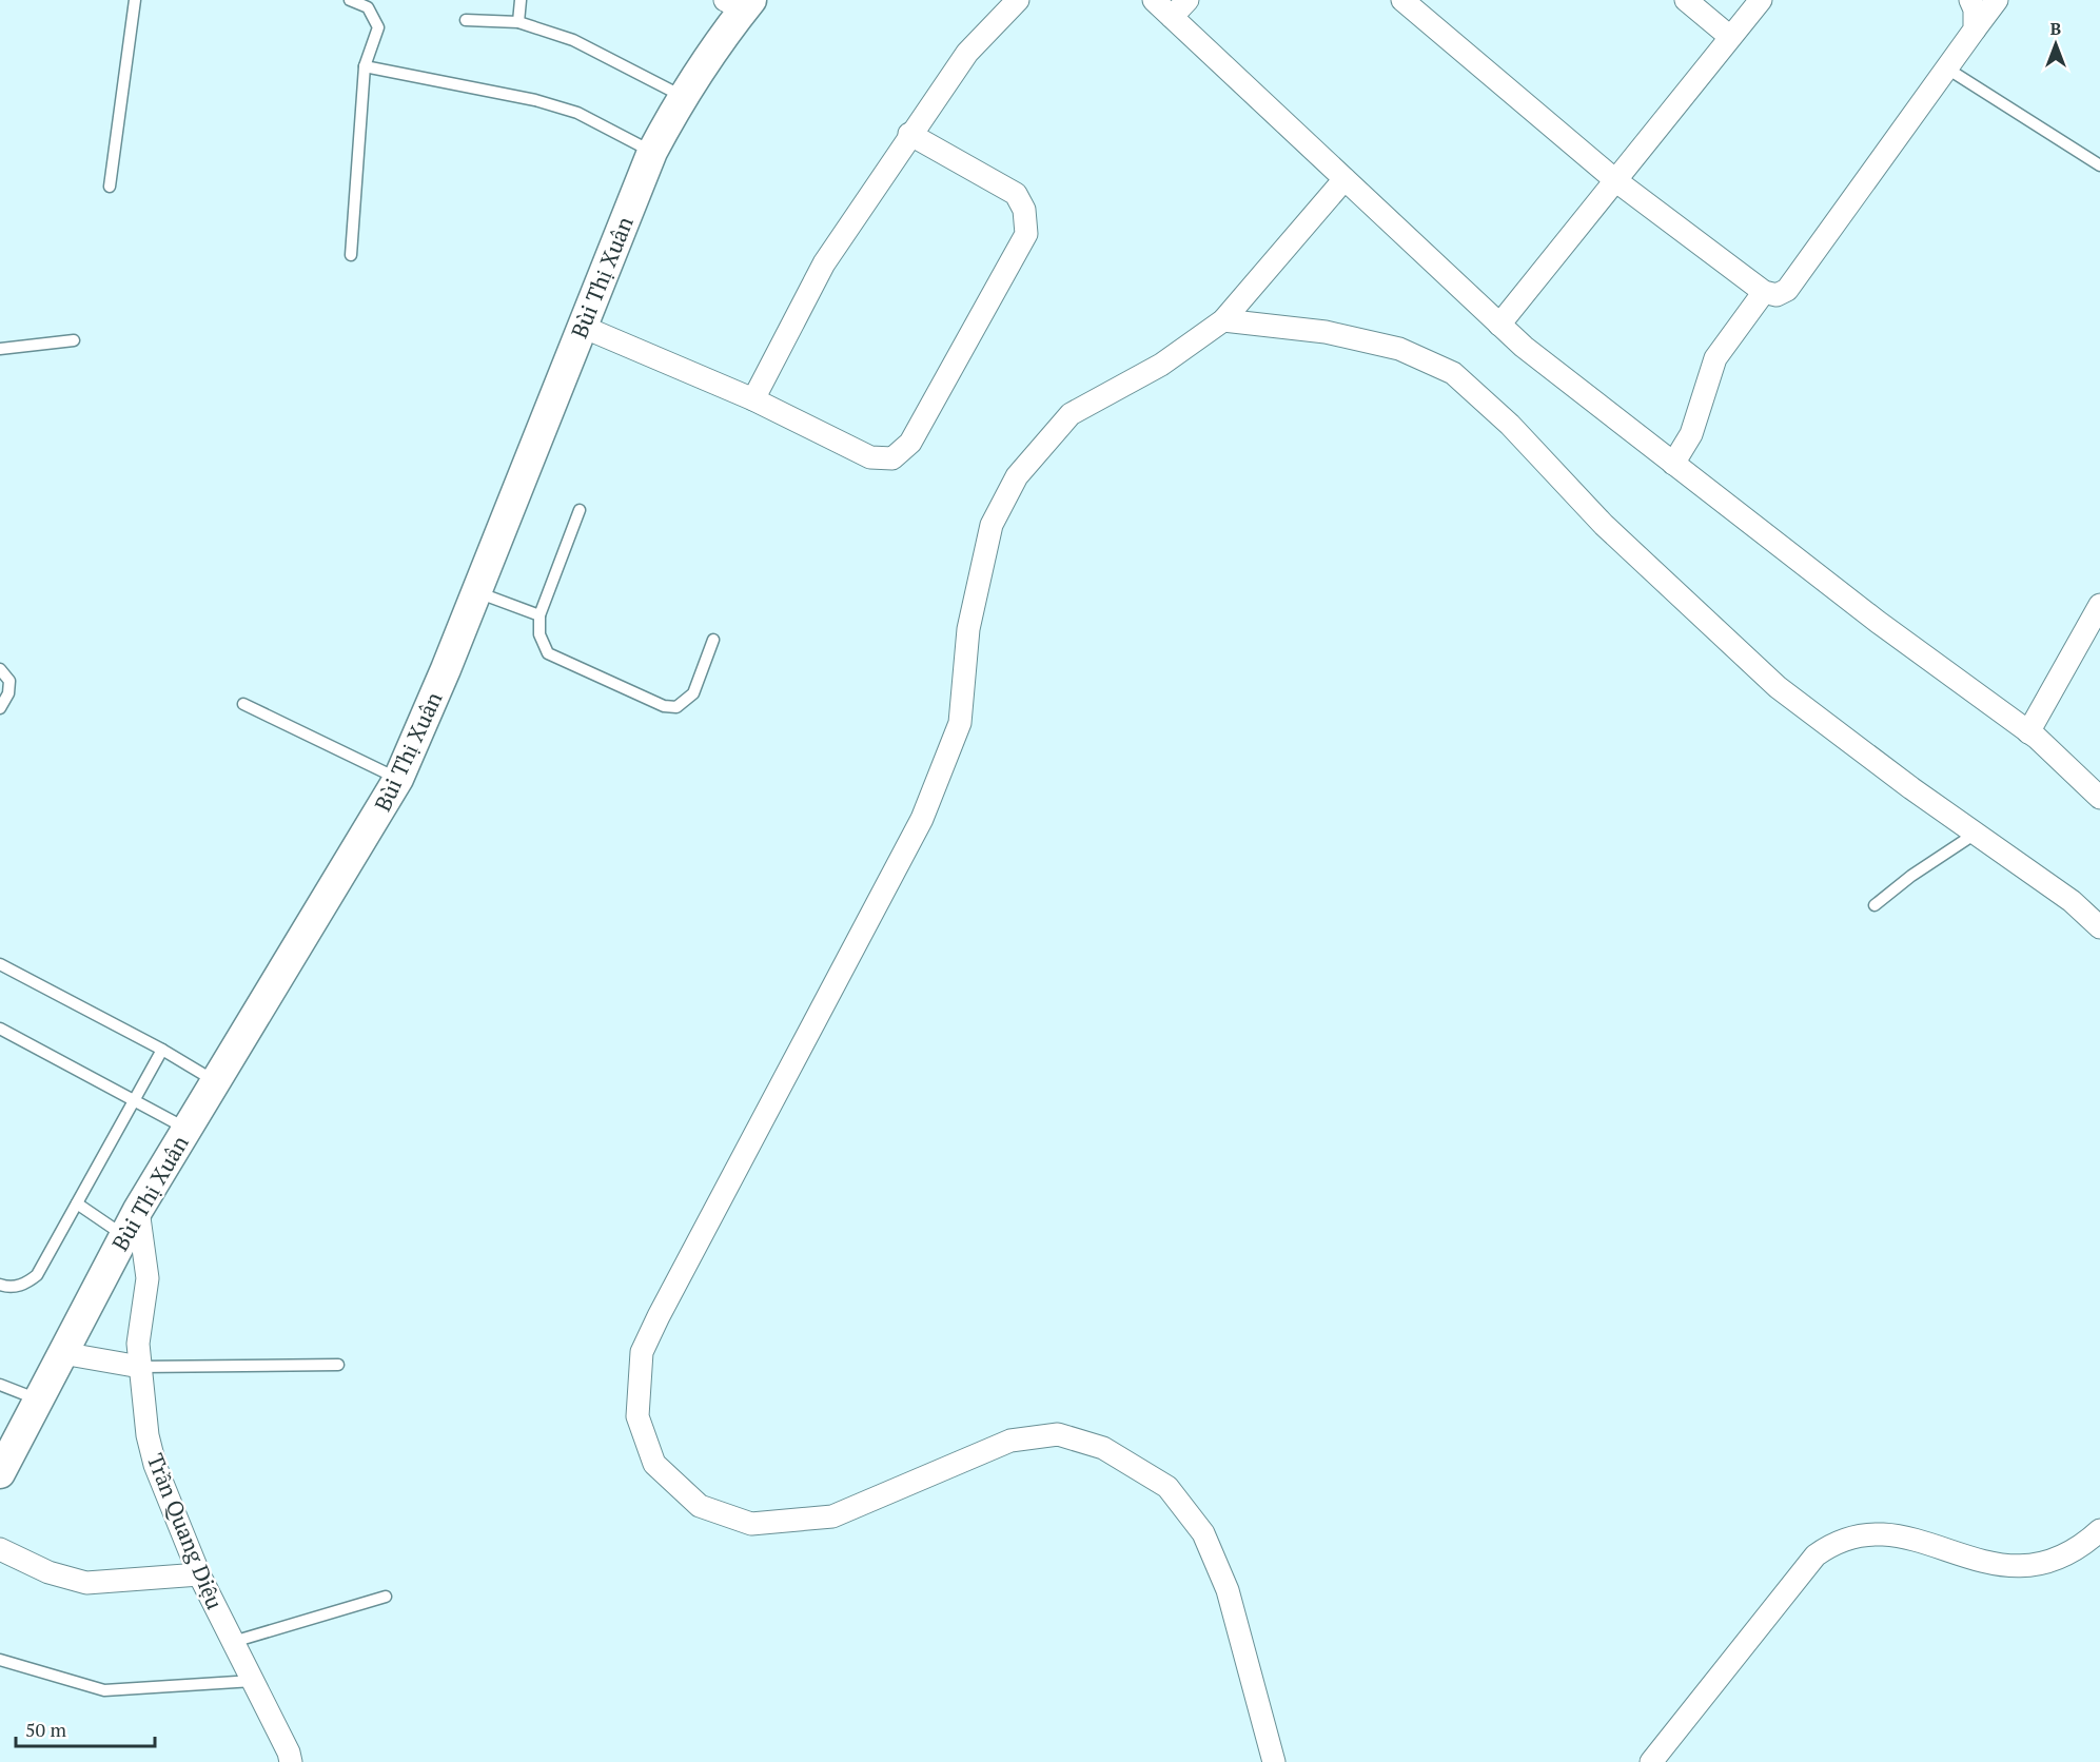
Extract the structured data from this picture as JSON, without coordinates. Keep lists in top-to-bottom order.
{
  "streets": {
    "main road": ["Bùi Thị Xuân"],
    "street": ["Trần Quang Diệu"]
  },
  "crossings": [
    ["Bùi Thị Xuân", "Trần Quang Diệu"]
  ],
  "scale_bar": "50 m",
  "north": "top"
}
